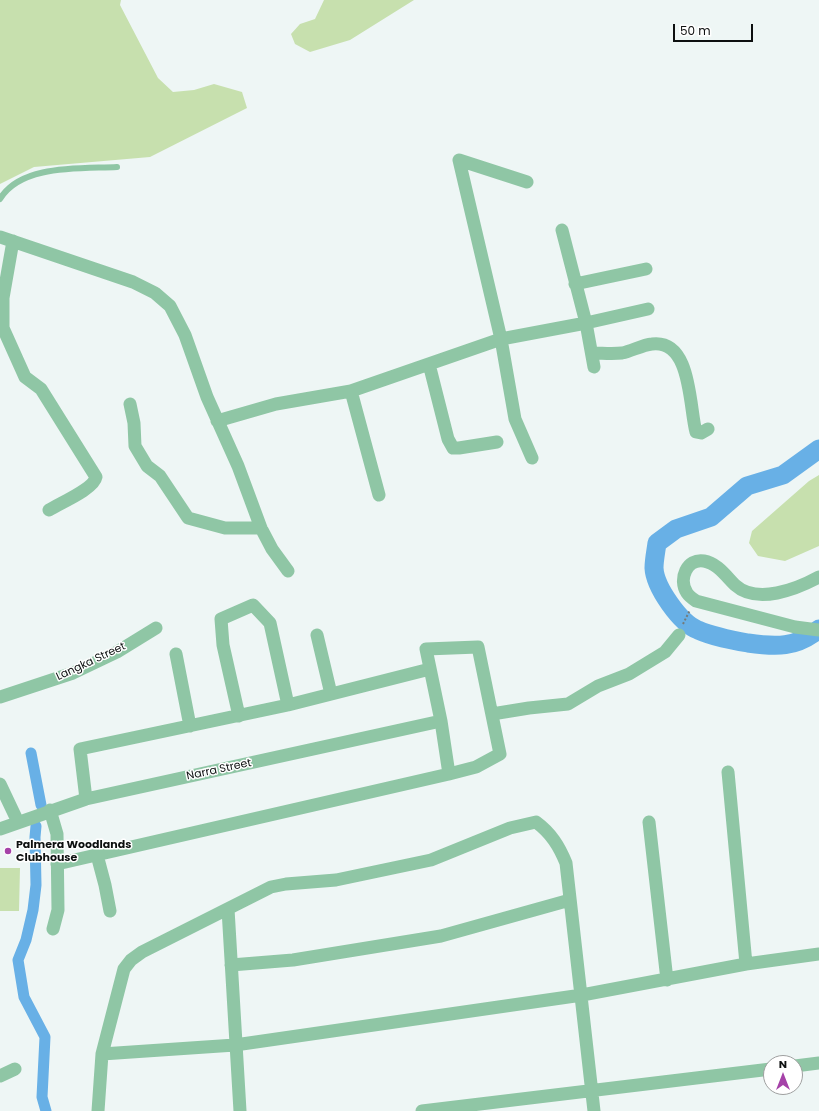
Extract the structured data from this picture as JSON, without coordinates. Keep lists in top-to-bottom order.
{
  "streets": {
    "street": ["Langka Street", "Narra Street"]
  },
  "places": ["Palmera Woodlands Clubhouse"],
  "scale_bar": "50 m",
  "north": "top"
}
